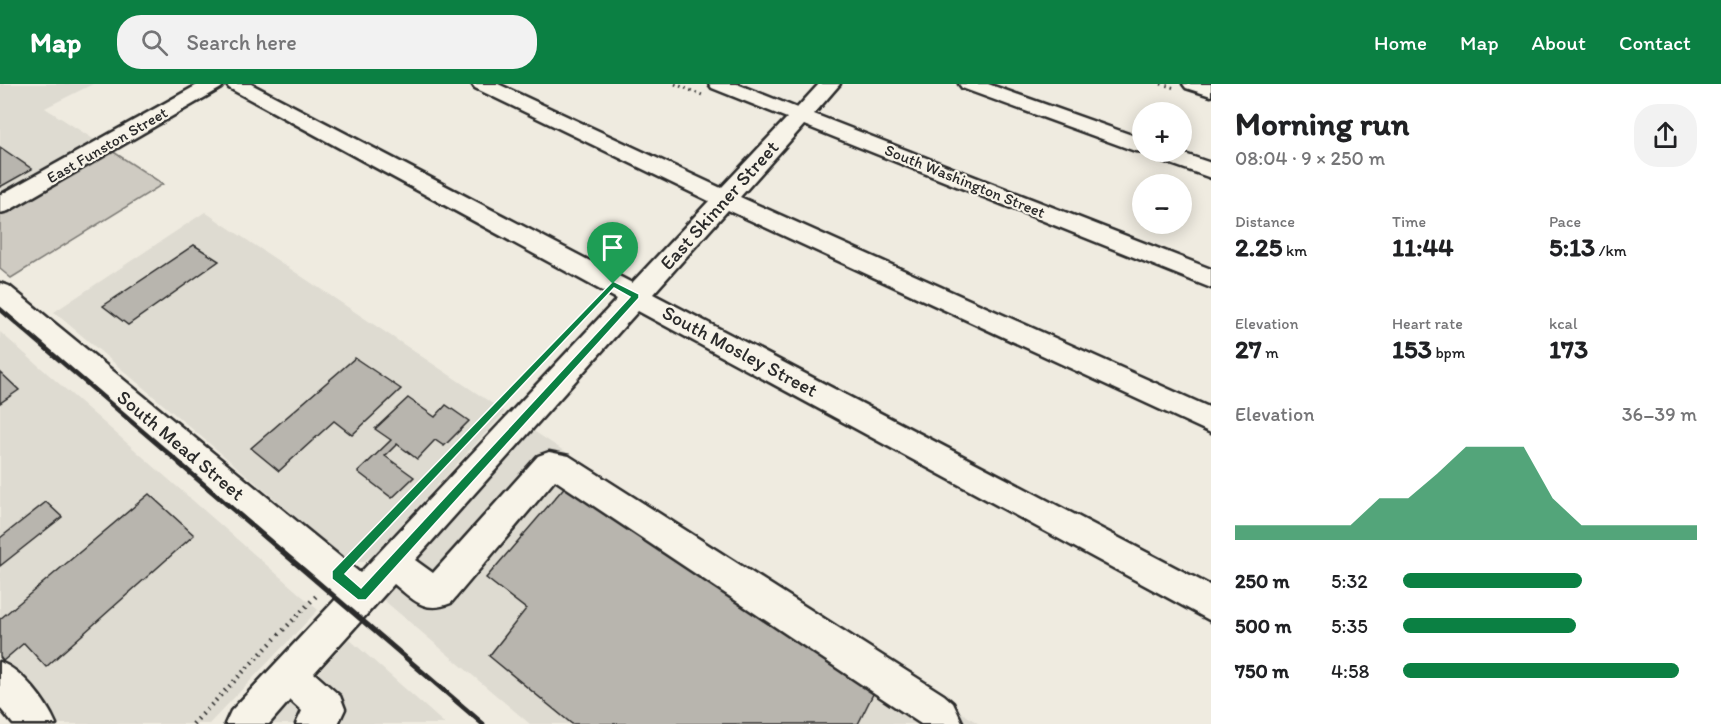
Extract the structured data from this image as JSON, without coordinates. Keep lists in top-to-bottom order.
{
  "streets": {
    "street": [
      "East Funston Street",
      "South Washington Street",
      "East Skinner Street",
      "South Mosley Street",
      "South Mead Street"
    ]
  },
  "crossings": [
    ["South Washington Street", "East Skinner Street"],
    ["East Skinner Street", "South Mosley Street"],
    ["East Skinner Street", "South Mead Street"]
  ],
  "page": {
    "header": "Map",
    "search": "Search here",
    "nav": [
      "Home",
      "Map",
      "About",
      "Contact"
    ],
    "heading": ["Morning run", "08:04 · 9 × 250 m"],
    "map_buttons": ["+", "−"],
    "stats": [
      ["Distance", "2.25 km"],
      ["Time", "11:44"],
      ["Pace", "5:13 /km"],
      ["Elevation", "27 m"],
      ["Heart rate", "153 bpm"],
      ["kcal", "173"]
    ],
    "chart": ["Elevation", "36–39 m"],
    "list": [
      {
        "name": "250 m",
        "note": "5:32"
      },
      {
        "name": "500 m",
        "note": "5:35"
      },
      {
        "name": "750 m",
        "note": "4:58"
      }
    ]
  }
}
